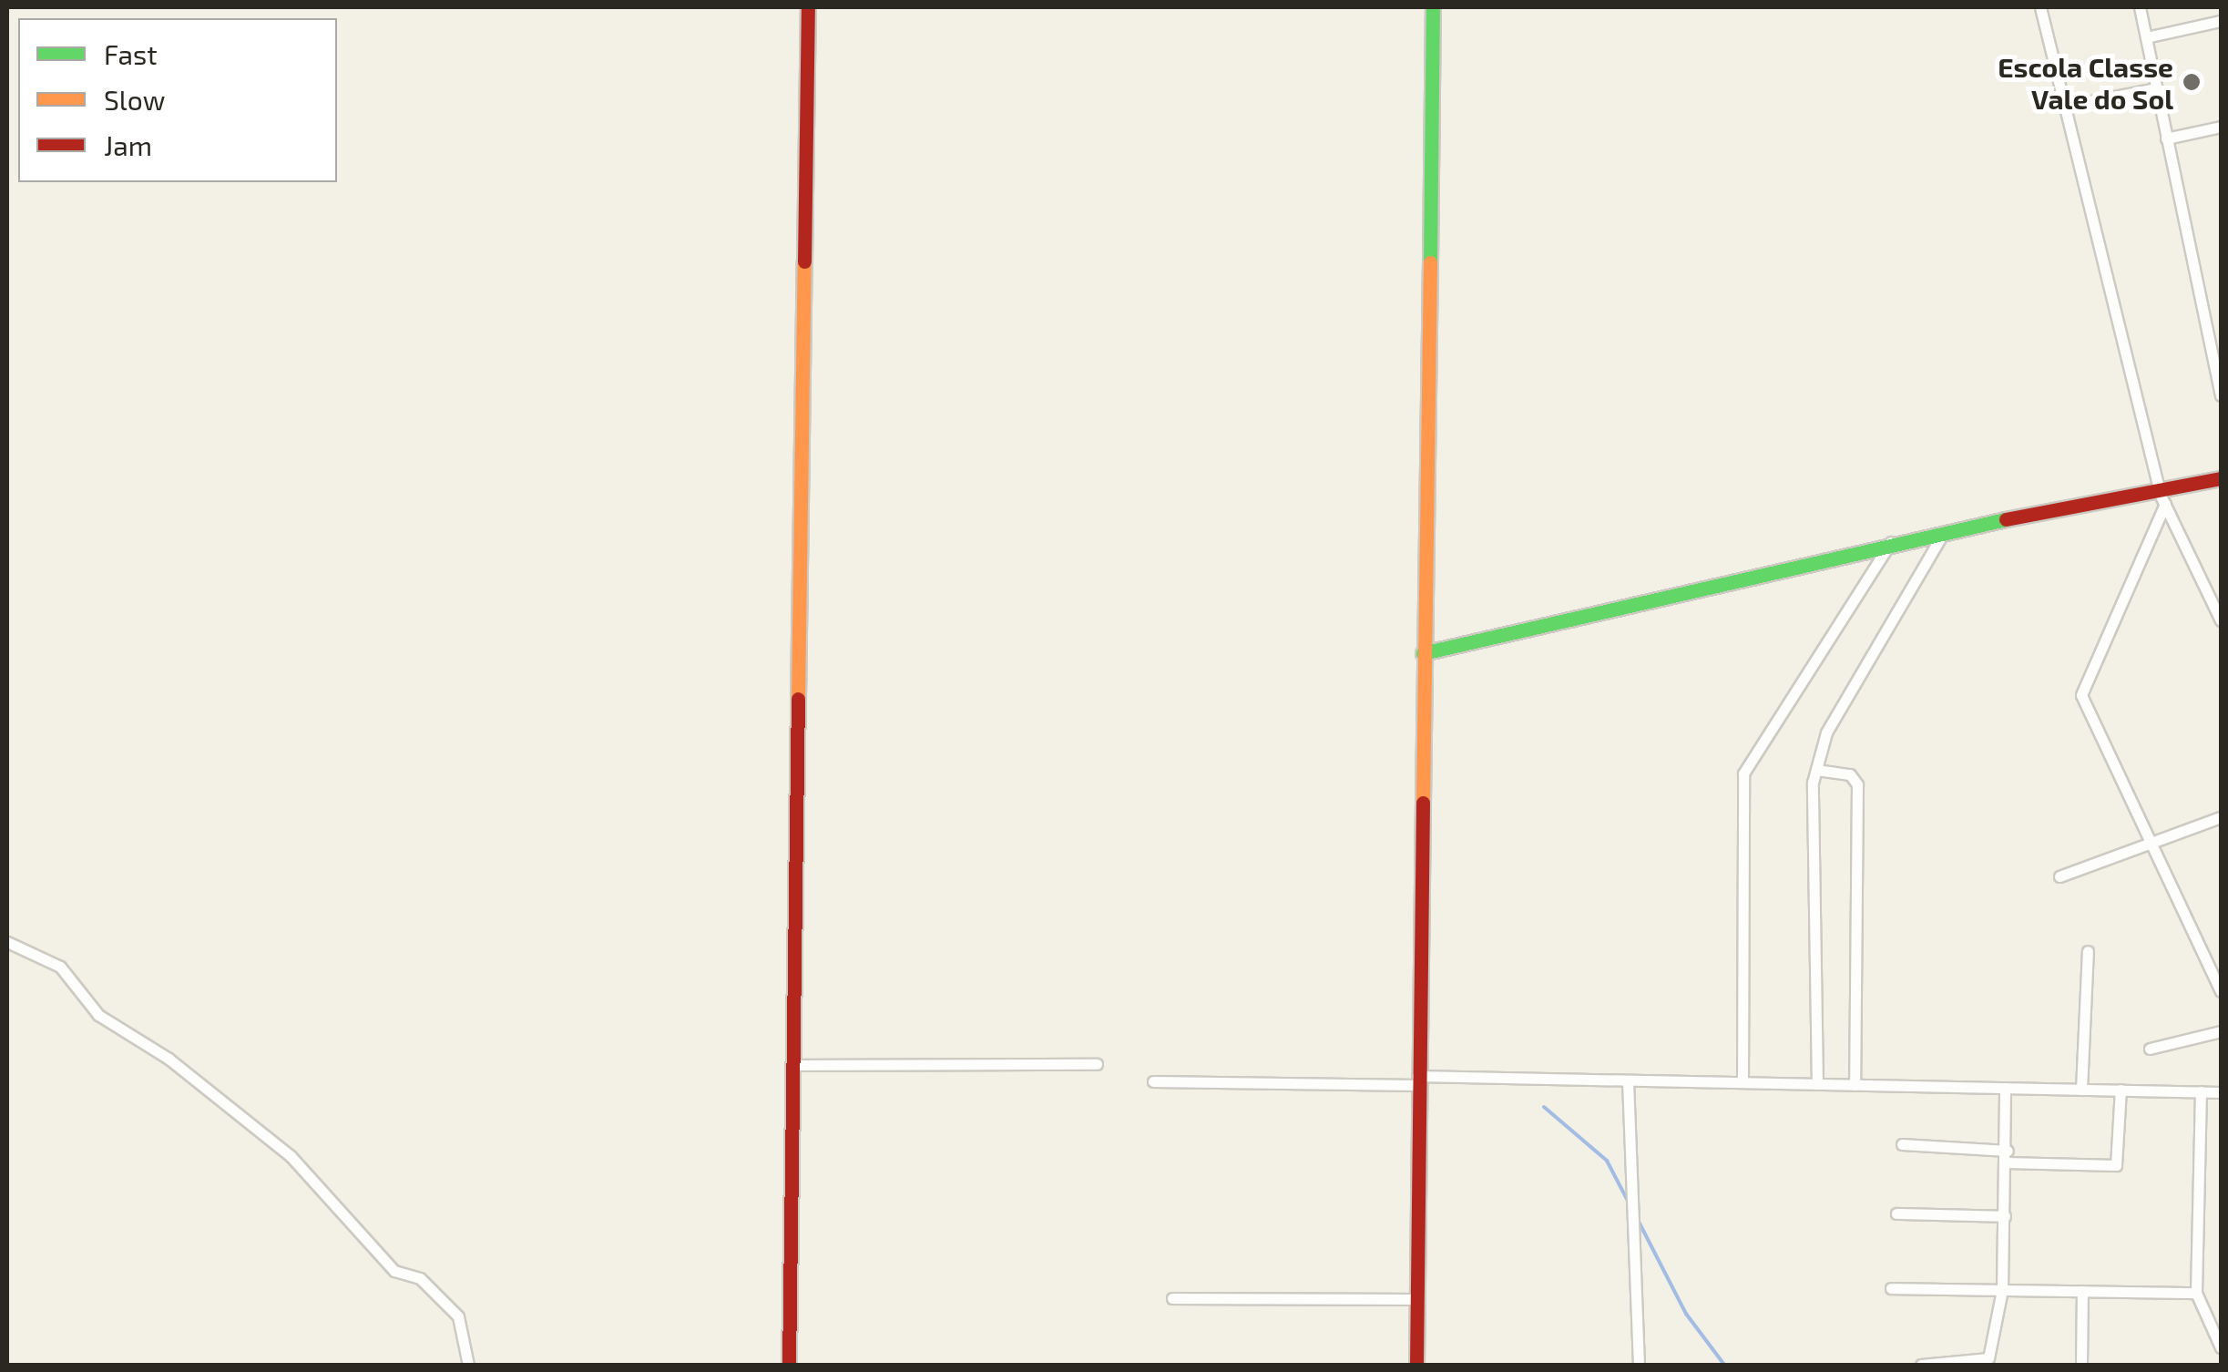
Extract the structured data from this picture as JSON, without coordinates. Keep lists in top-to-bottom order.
{
  "places": ["Escola Classe Vale do Sol"],
  "legend": ["Fast", "Slow", "Jam"]
}
